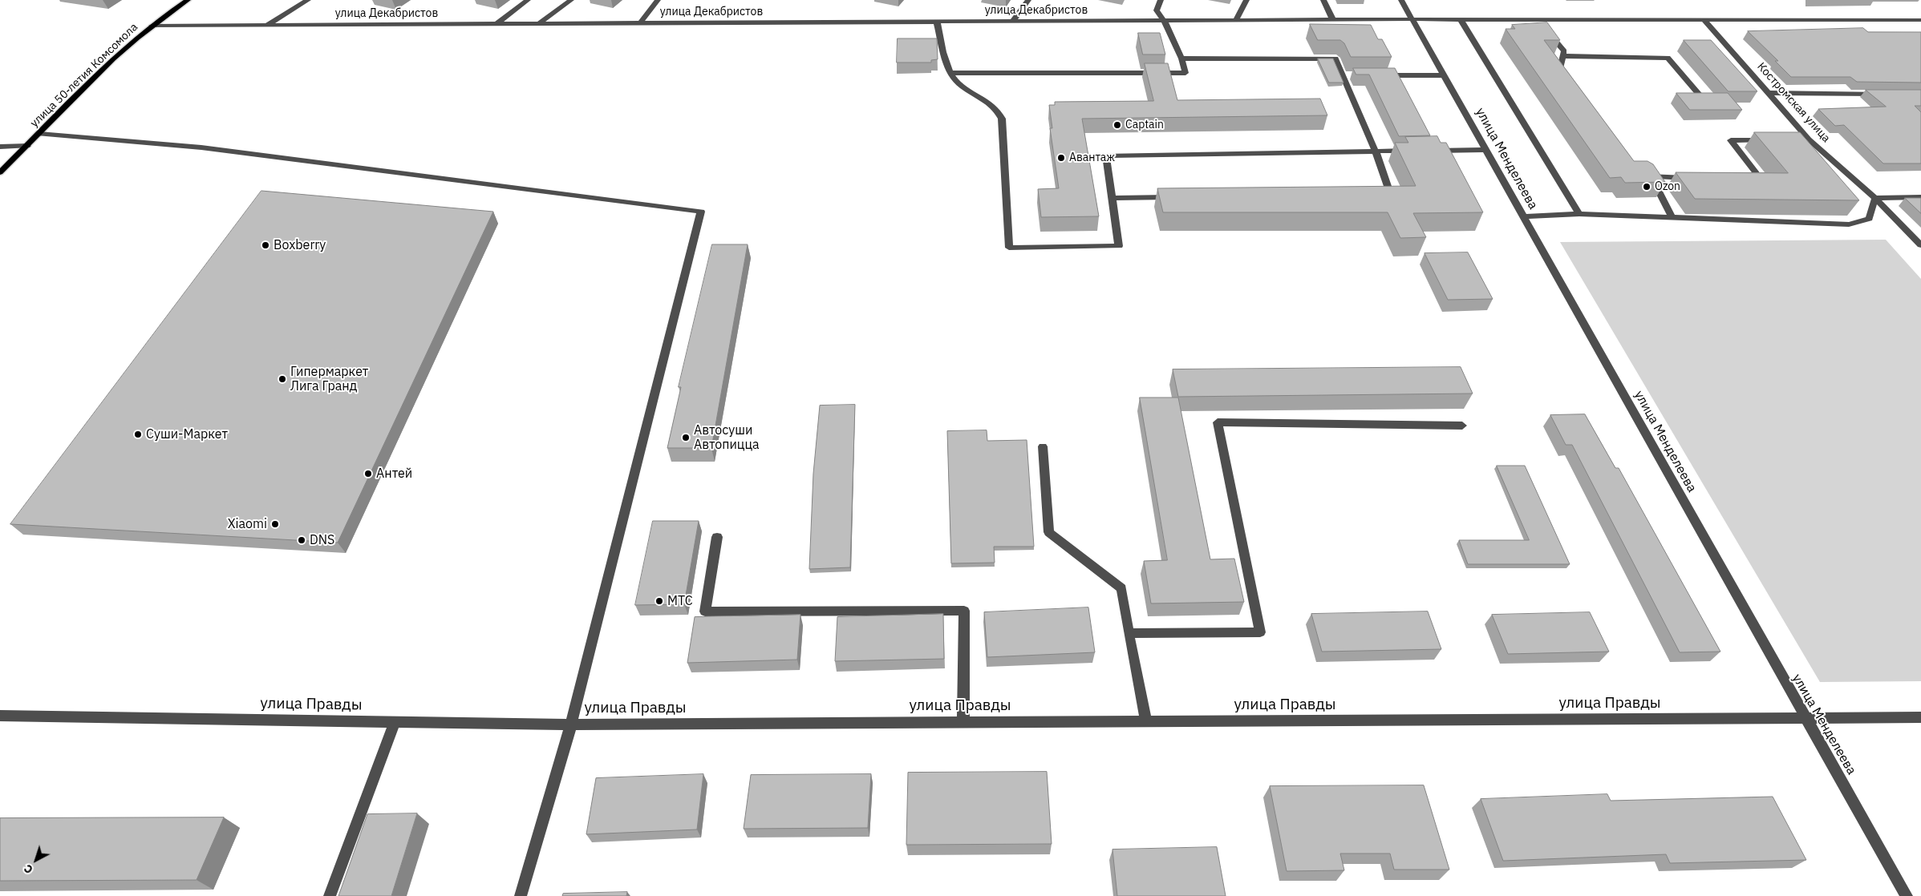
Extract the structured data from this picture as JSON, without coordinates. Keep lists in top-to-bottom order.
{
  "streets": {
    "main road": ["улица 50-летия Комсомола"],
    "street": [
      "улица Декабристов",
      "Костромская улица",
      "улица Менделеева",
      "улица Правды"
    ]
  },
  "crossings": [
    ["улица Декабристов", "улица 50-летия Комсомола"],
    ["улица Декабристов", "Костромская улица"],
    ["улица Декабристов", "улица Менделеева"],
    ["улица Менделеева", "улица Правды"]
  ],
  "places": [
    "Captain",
    "Авантаж",
    "Ozon",
    "Boxberry",
    "Гипермаркет Лига Гранд",
    "Суши-Маркет",
    "Автосуши Автопицца",
    "Антей",
    "Xiaomi",
    "DNS",
    "МТС"
  ],
  "north": "bottom left"
}
